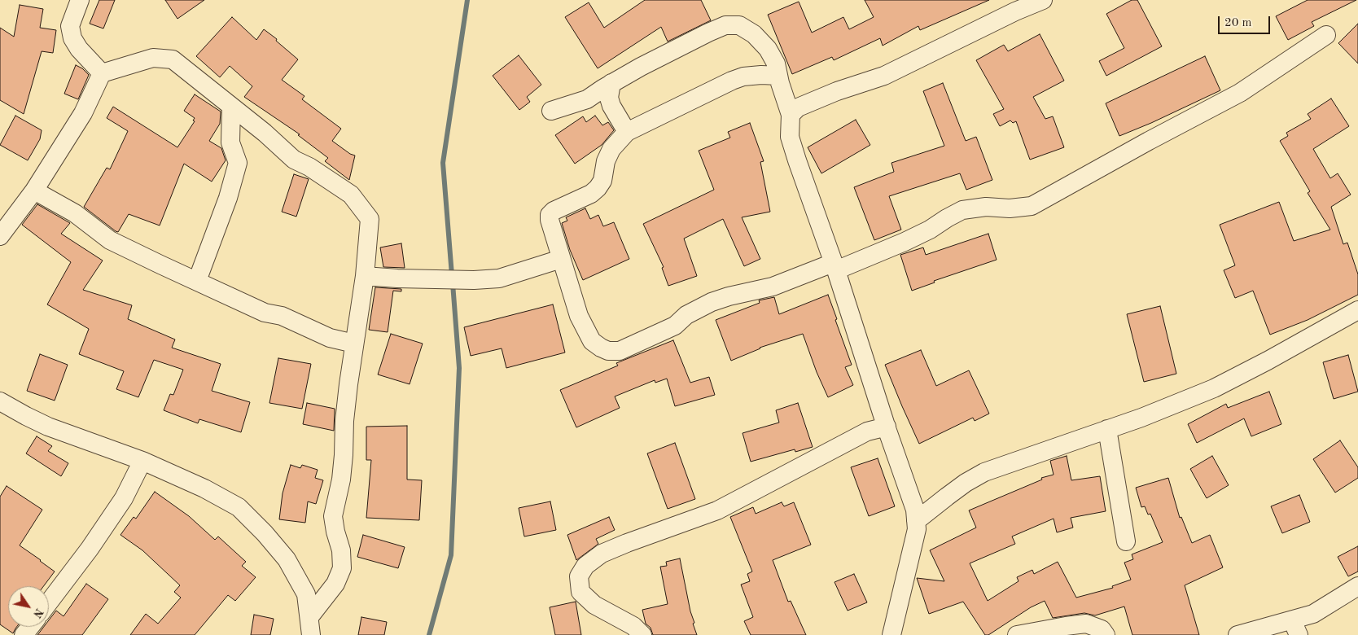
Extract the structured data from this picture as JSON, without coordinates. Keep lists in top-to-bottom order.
{
  "scale_bar": "20 m",
  "north": "bottom right"
}
